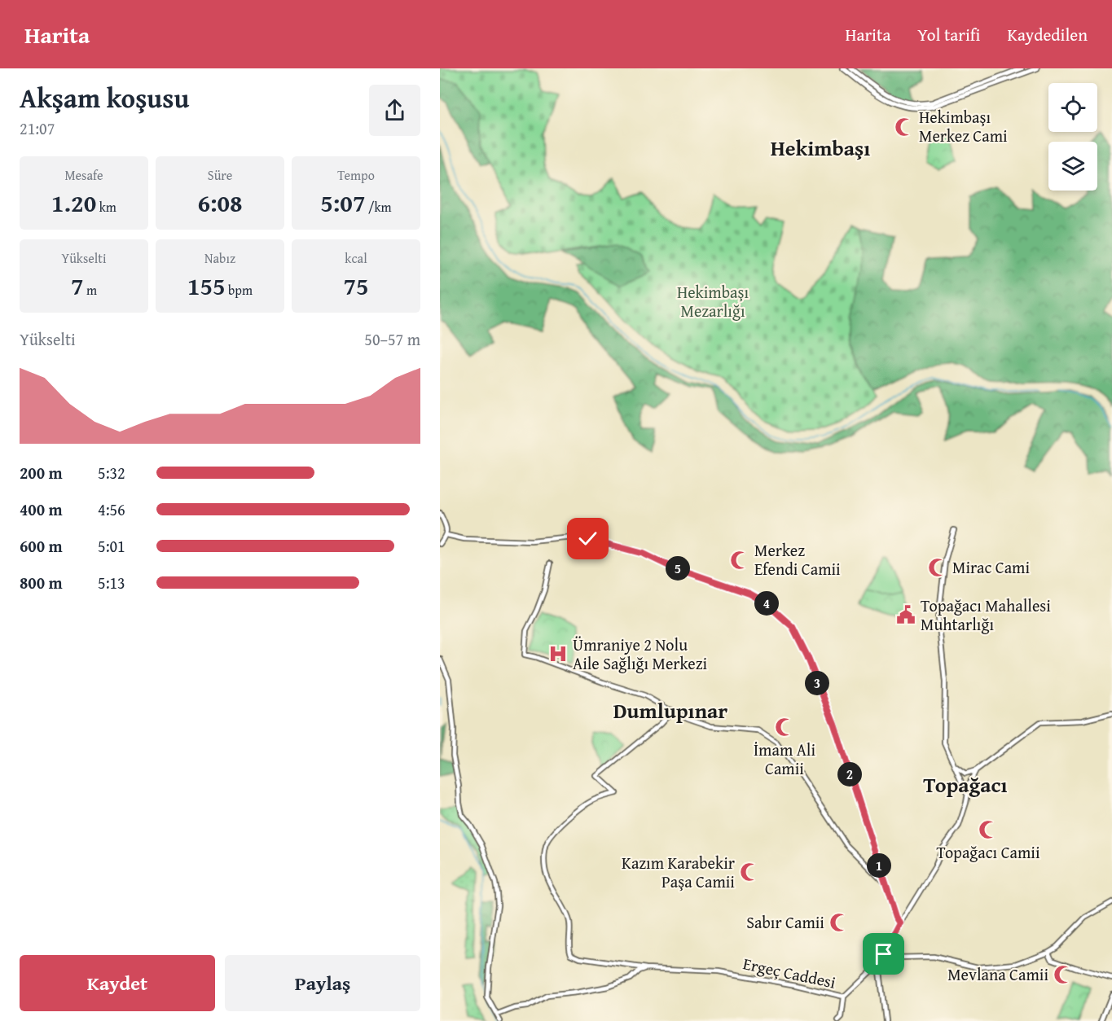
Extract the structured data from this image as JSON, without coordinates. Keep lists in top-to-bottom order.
{
  "streets": {
    "street": ["Ergeç Caddesi"]
  },
  "districts": ["Hekimbaşı", "Dumlupınar", "Topağacı"],
  "parks": ["Hekimbaşı Mezarlığı"],
  "places": {
    "mosque": [
      "Hekimbaşı Merkez Cami",
      "Merkez Efendi Camii",
      "Mirac Cami",
      "İmam Ali Camii",
      "Topağacı Camii",
      "Kazım Karabekir Paşa Camii",
      "Sabır Camii",
      "Mevlana Camii"
    ],
    "public building": ["Topağacı Mahallesi Muhtarlığı"],
    "hospital": ["Ümraniye 2 Nolu Aile Sağlığı Merkezi"]
  },
  "page": {
    "header": "Harita",
    "nav": ["Harita", "Yol tarifi", "Kaydedilen"],
    "heading": ["Akşam koşusu", "21:07"],
    "stats": [
      ["Mesafe", "1.20 km"],
      ["Süre", "6:08"],
      ["Tempo", "5:07 /km"],
      ["Yükselti", "7 m"],
      ["Nabız", "155 bpm"],
      ["kcal", "75"]
    ],
    "chart": ["Yükselti", "50–57 m"],
    "list": [
      {
        "name": "200 m",
        "note": "5:32"
      },
      {
        "name": "400 m",
        "note": "4:56"
      },
      {
        "name": "600 m",
        "note": "5:01"
      },
      {
        "name": "800 m",
        "note": "5:13"
      }
    ],
    "pins": [
      "5",
      "4",
      "3",
      "2",
      "1"
    ],
    "buttons": ["Kaydet", "Paylaş"]
  }
}
